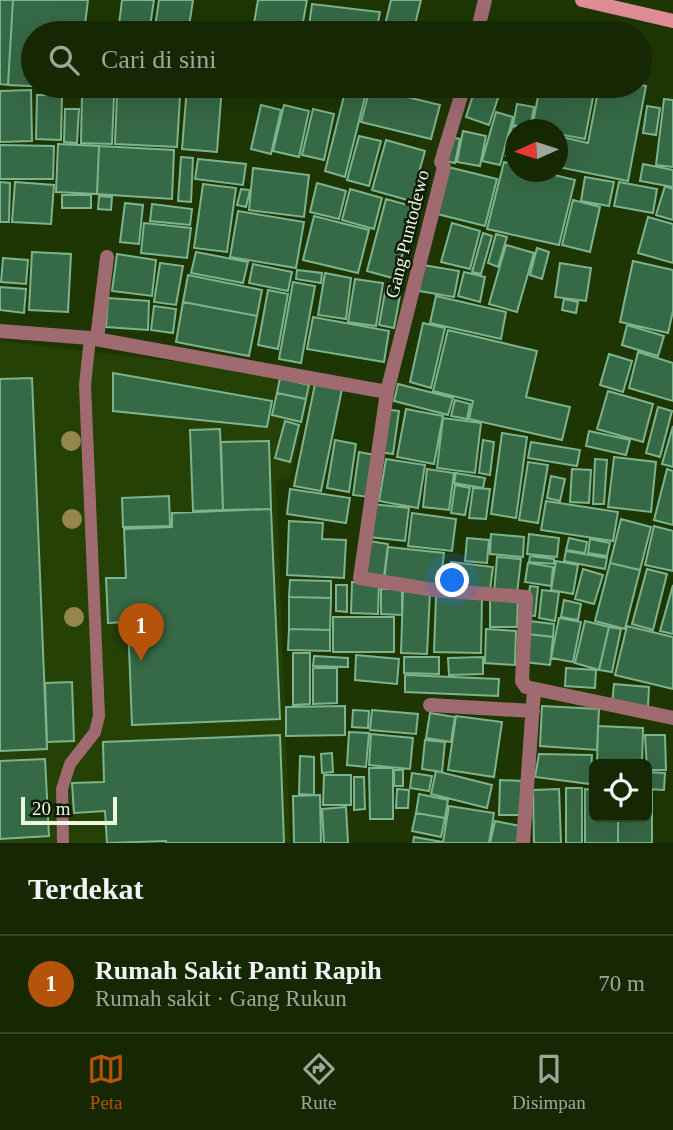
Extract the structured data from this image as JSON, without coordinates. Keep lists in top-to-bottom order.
{
  "streets": {
    "street": ["Gang Puntodewo"]
  },
  "scale_bar": "20 m",
  "north": "left",
  "page": {
    "search": "Cari di sini",
    "pins": "1",
    "scale": "20 m",
    "heading": "Terdekat",
    "list": [
      {
        "mark": "1",
        "name": "Rumah Sakit Panti Rapih",
        "note": "Rumah sakit · Gang Rukun",
        "value": "70 m"
      }
    ],
    "nav": ["Peta", "Rute", "Disimpan"]
  }
}
